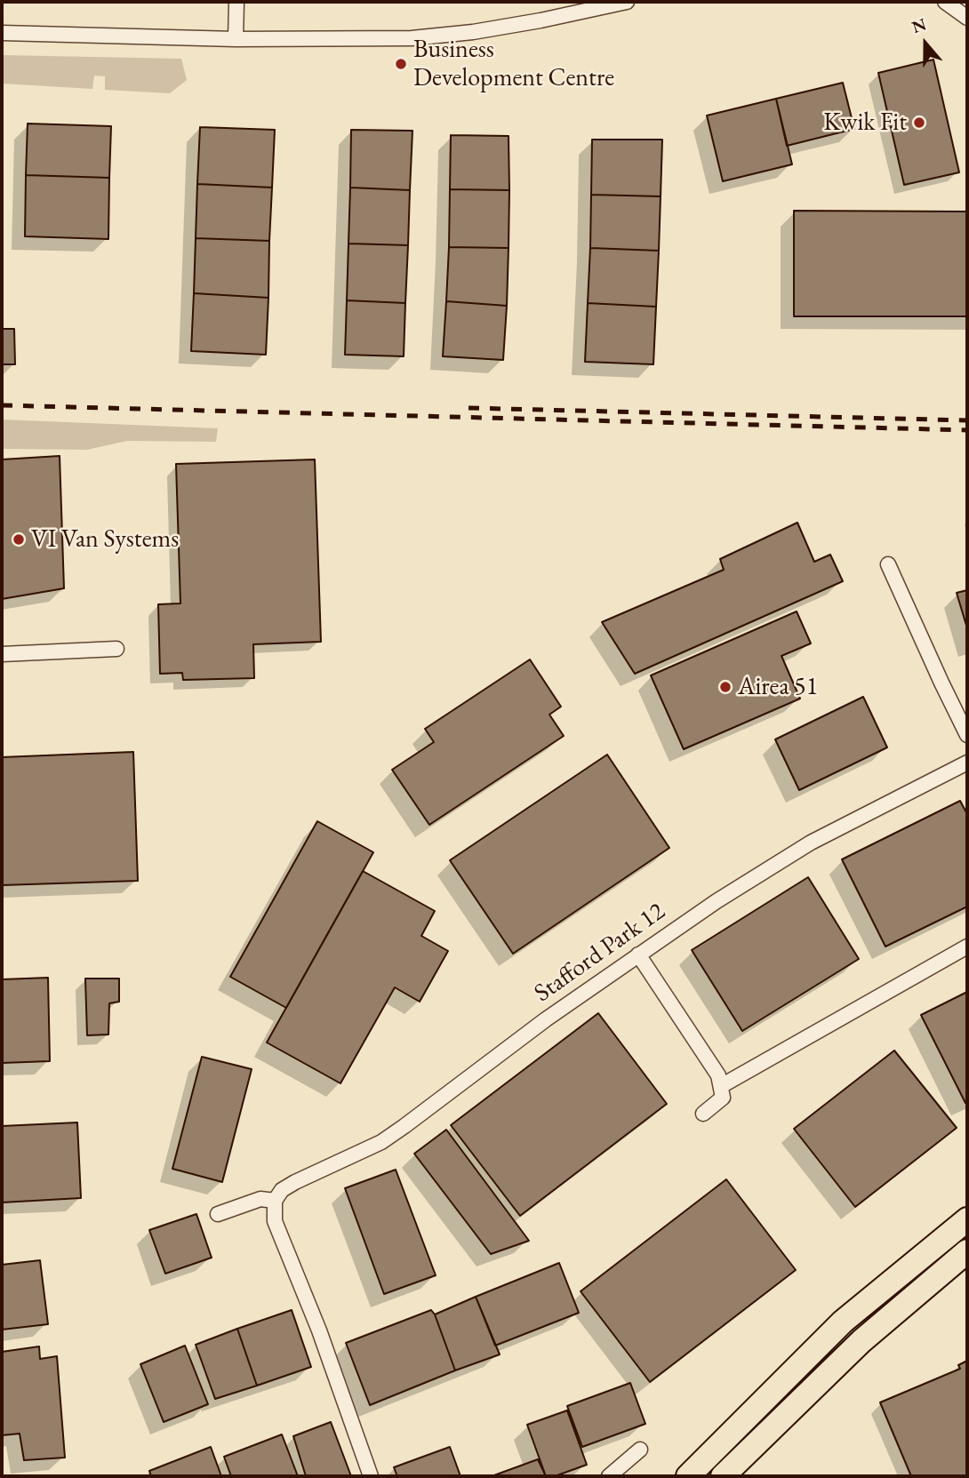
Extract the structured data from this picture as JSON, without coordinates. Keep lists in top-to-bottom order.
{
  "streets": {
    "street": ["Stafford Park 12"]
  },
  "places": [
    "Business Development Centre",
    "Kwik Fit",
    "VI Van Systems",
    "Airea 51"
  ],
  "north": "top"
}
